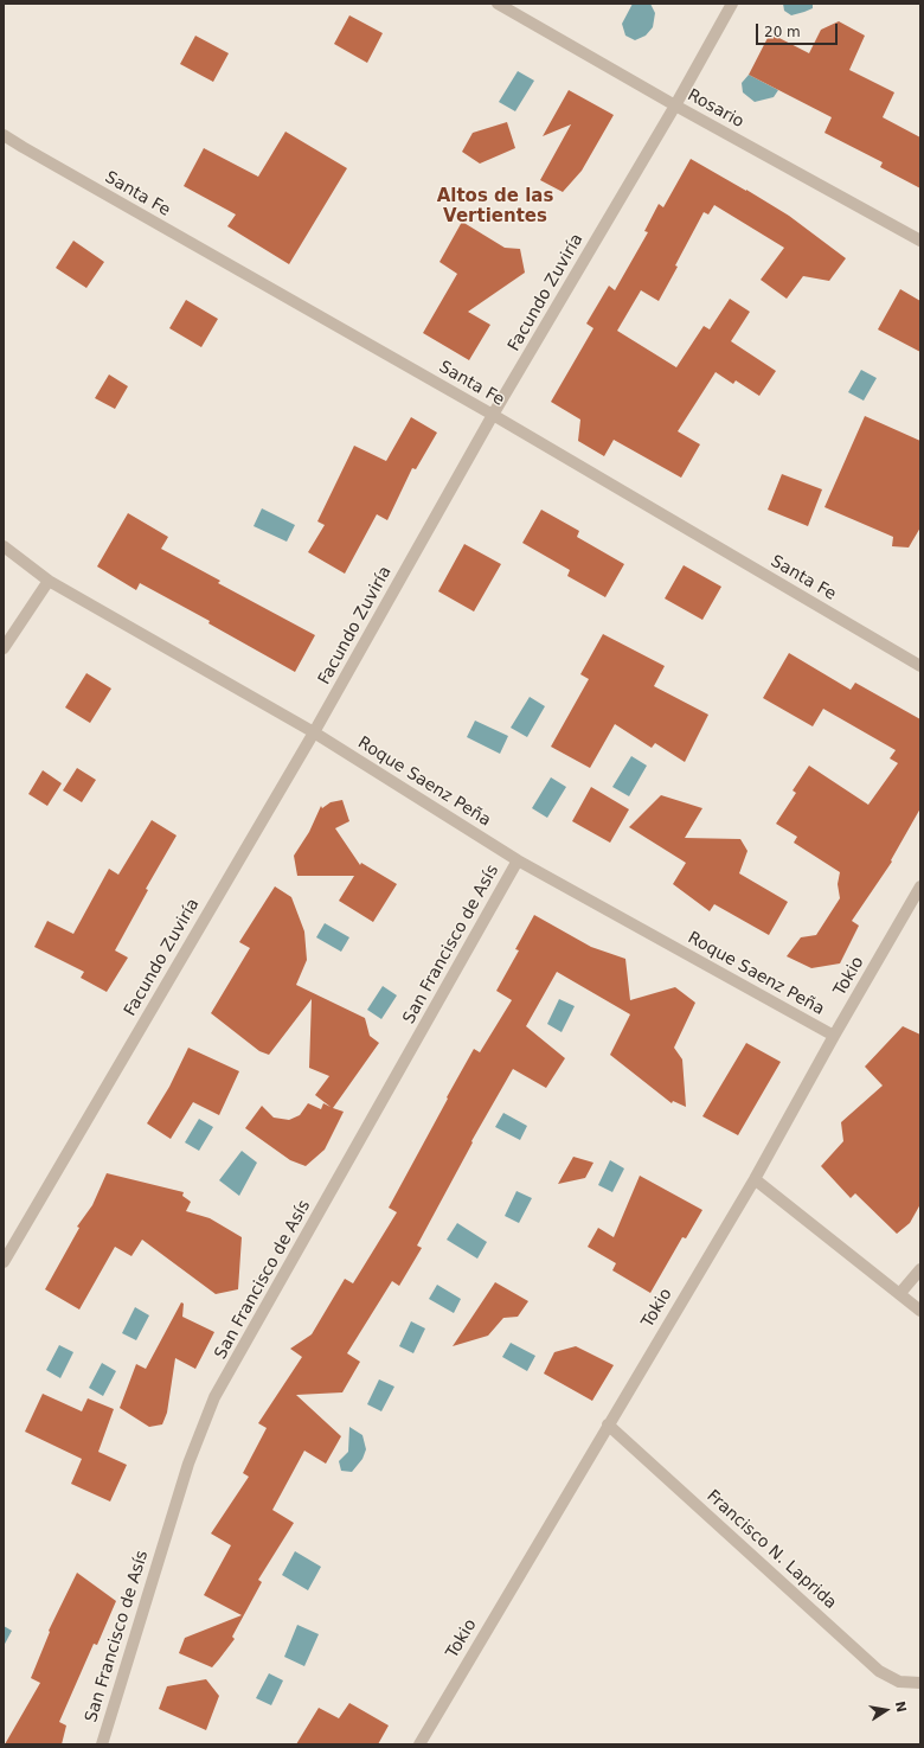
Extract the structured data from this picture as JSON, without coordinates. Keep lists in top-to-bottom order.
{
  "streets": {
    "street": [
      "Rosario",
      "Santa Fe",
      "Facundo Zuviría",
      "Roque Saenz Peña",
      "San Francisco de Asís",
      "Tokio",
      "Francisco N. Laprida"
    ]
  },
  "crossings": [
    ["Rosario", "Facundo Zuviría"],
    ["Santa Fe", "Facundo Zuviría"],
    ["Facundo Zuviría", "Roque Saenz Peña"],
    ["Roque Saenz Peña", "San Francisco de Asís"],
    ["Roque Saenz Peña", "Tokio"],
    ["Tokio", "Francisco N. Laprida"]
  ],
  "districts": ["Altos de las Vertientes"],
  "scale_bar": "20 m",
  "north": "right"
}
